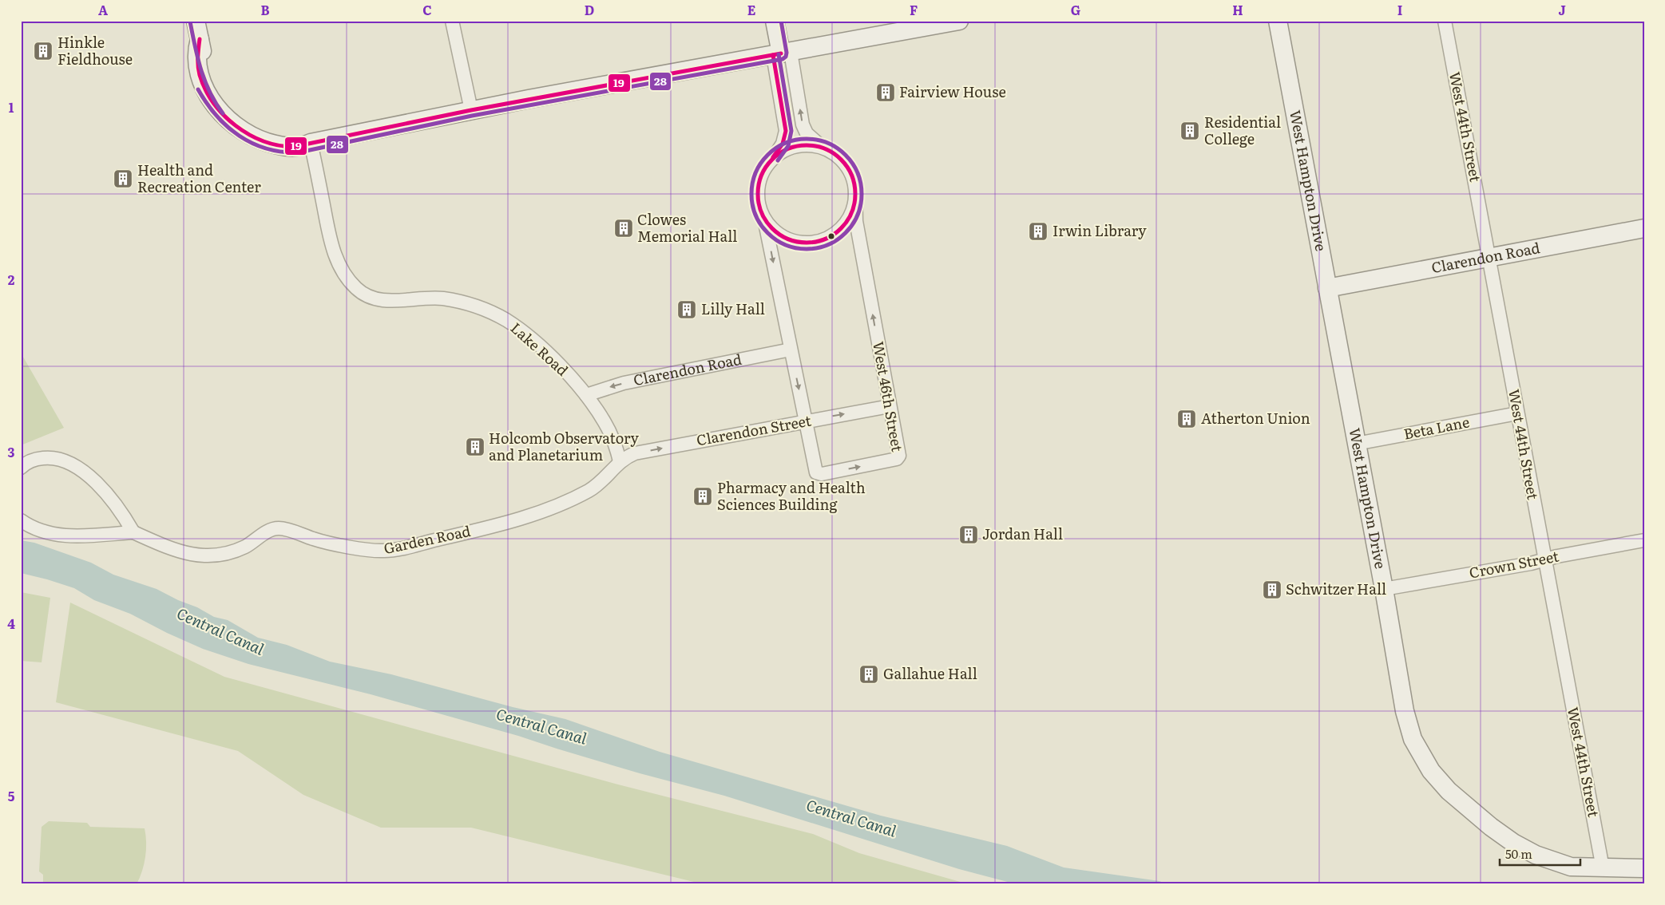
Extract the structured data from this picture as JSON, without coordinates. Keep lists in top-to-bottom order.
{
  "streets": {
    "street": [
      "West 44th Street",
      "West Hampton Drive",
      "Clarendon Road",
      "Lake Road",
      "West 46th Street",
      "Beta Lane",
      "Clarendon Street",
      "Garden Road",
      "Crown Street"
    ]
  },
  "crossings": [
    ["West 44th Street", "West Hampton Drive"],
    ["West 44th Street", "Clarendon Road"],
    ["West 44th Street", "Beta Lane"],
    ["West 44th Street", "Crown Street"],
    ["West Hampton Drive", "Clarendon Road"],
    ["West Hampton Drive", "Beta Lane"],
    ["West Hampton Drive", "Crown Street"],
    ["Clarendon Road", "Lake Road"],
    ["Clarendon Road", "West 46th Street"],
    ["Lake Road", "Clarendon Street"],
    ["Lake Road", "Garden Road"],
    ["West 46th Street", "Clarendon Street"],
    ["Clarendon Street", "Garden Road"]
  ],
  "one_way": ["Clarendon Road", "Clarendon Street"],
  "water": ["Central Canal"],
  "places": {
    "building": [
      "Hinkle Fieldhouse",
      "Fairview House",
      "Residential College",
      "Health and Recreation Center",
      "Clowes Memorial Hall",
      "Irwin Library",
      "Lilly Hall",
      "Atherton Union",
      "Holcomb Observatory and Planetarium",
      "Pharmacy and Health Sciences Building",
      "Jordan Hall",
      "Schwitzer Hall",
      "Gallahue Hall"
    ]
  },
  "lines": ["transit line 28", "transit line 19"],
  "scale_bar": "50 m",
  "grid": {
    "columns": [
      "A",
      "B",
      "C",
      "D",
      "E",
      "F",
      "G",
      "H",
      "I",
      "J"
    ],
    "rows": [
      "1",
      "2",
      "3",
      "4",
      "5"
    ]
  }
}
